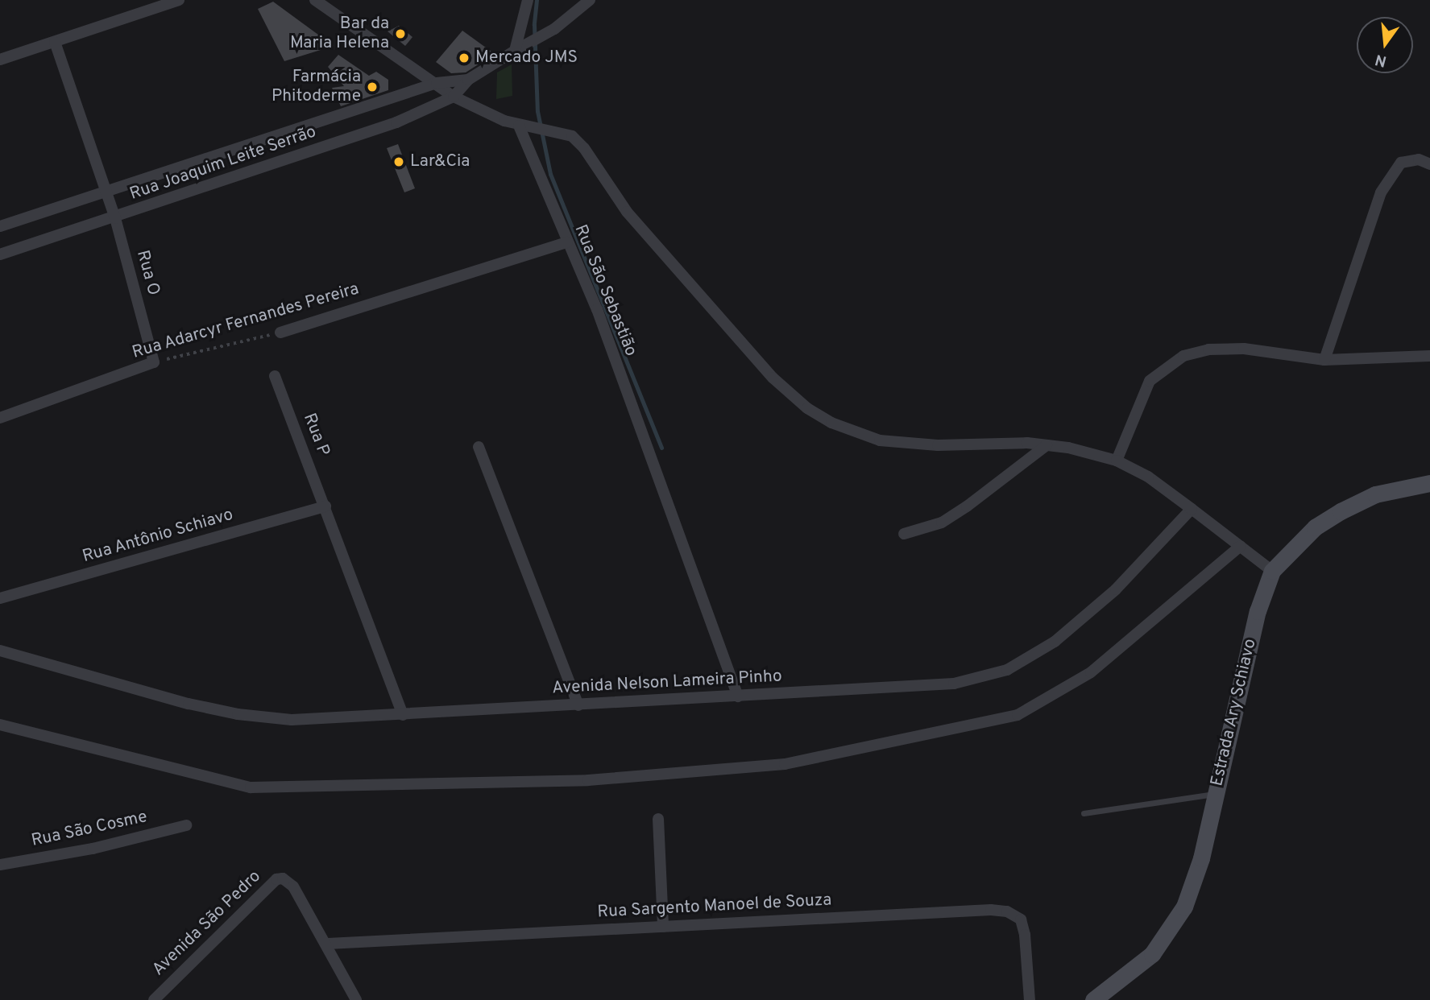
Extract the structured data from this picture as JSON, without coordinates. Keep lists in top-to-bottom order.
{
  "streets": {
    "main road": ["Estrada Ary Schiavo"],
    "street": [
      "Rua Joaquim Leite Serrão",
      "Rua O",
      "Rua São Sebastião",
      "Rua Adarcyr Fernandes Pereira",
      "Rua P",
      "Rua Antônio Schiavo",
      "Avenida Nelson Lameira Pinho",
      "Rua São Cosme",
      "Rua Sargento Manoel de Souza",
      "Avenida São Pedro"
    ]
  },
  "crossings": [
    ["Rua Joaquim Leite Serrão", "Rua O"],
    ["Rua O", "Rua Adarcyr Fernandes Pereira"],
    ["Rua São Sebastião", "Rua Adarcyr Fernandes Pereira"],
    ["Rua São Sebastião", "Avenida Nelson Lameira Pinho"],
    ["Rua P", "Rua Antônio Schiavo"],
    ["Rua P", "Avenida Nelson Lameira Pinho"],
    ["Rua Sargento Manoel de Souza", "Avenida São Pedro"]
  ],
  "places": [
    "Bar da Maria Helena",
    "Mercado JMS",
    "Farmácia Phitoderme",
    "Lar&Cia"
  ],
  "north": "bottom"
}
